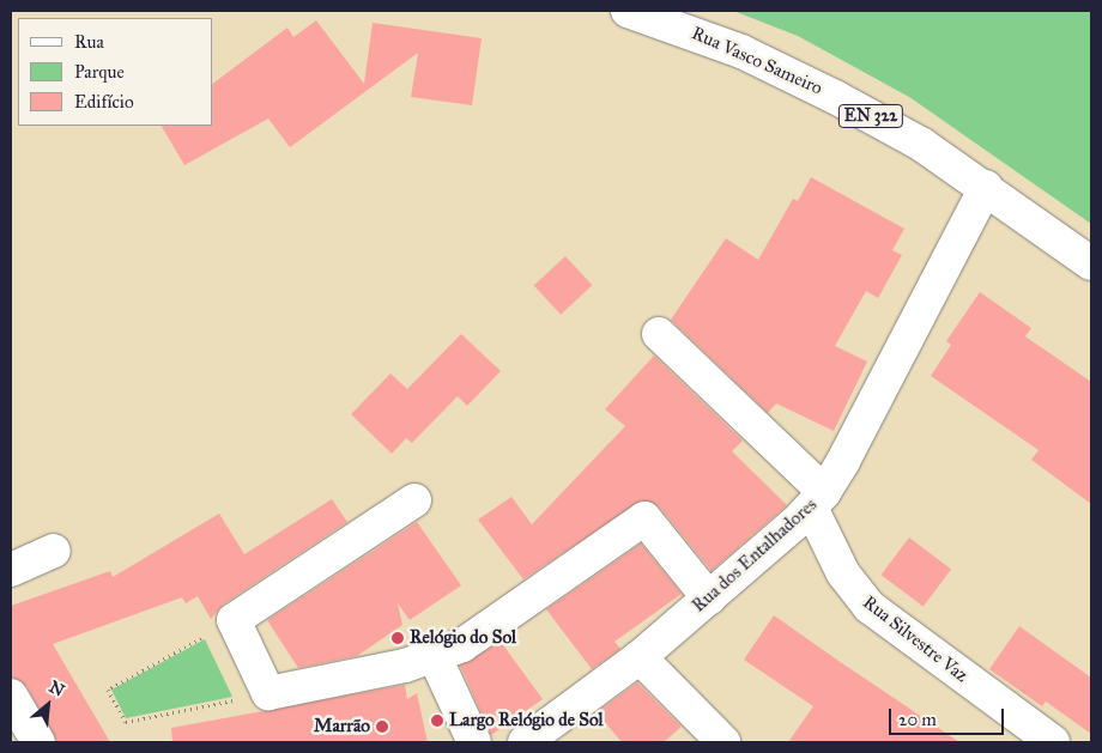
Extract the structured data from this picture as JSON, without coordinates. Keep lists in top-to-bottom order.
{
  "streets": {
    "street": [
      "Rua Vasco Sameiro",
      "EN 322",
      "Rua dos Entalhadores",
      "Rua Silvestre Vaz"
    ]
  },
  "crossings": [
    ["Rua Vasco Sameiro", "Rua dos Entalhadores"],
    ["Rua dos Entalhadores", "Rua Silvestre Vaz"]
  ],
  "places": ["Relógio do Sol", "Largo Relógio de Sol", "Marrão"],
  "legend": ["Rua", "Parque", "Edifício"],
  "scale_bar": "20 m",
  "north": "top right"
}
